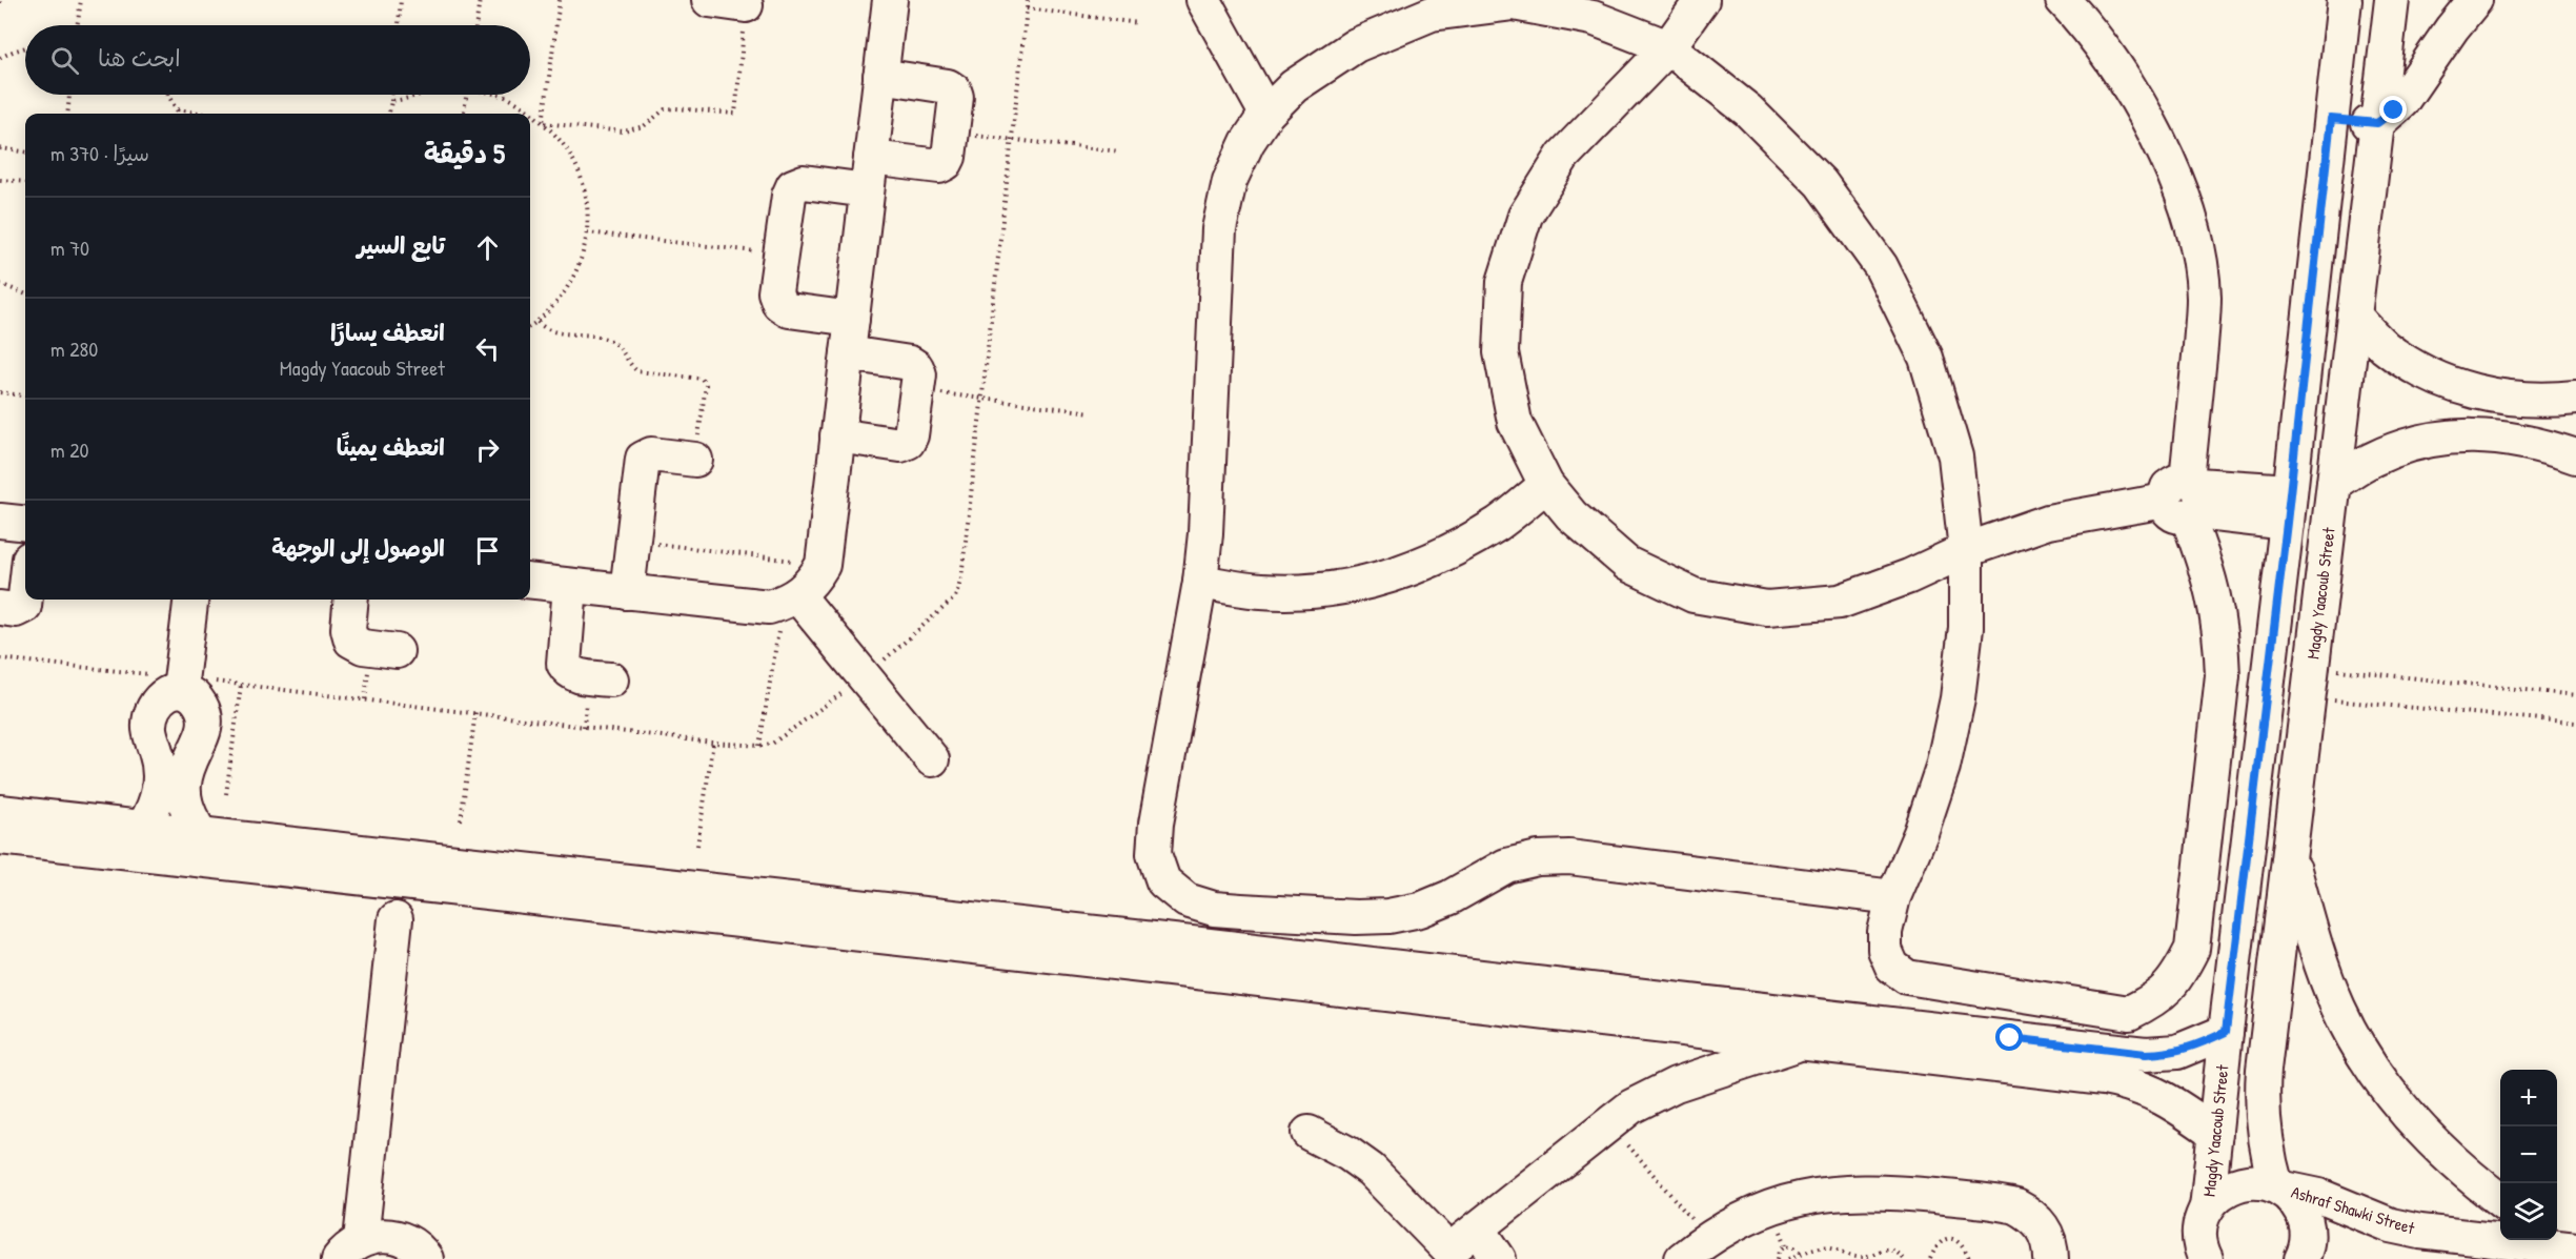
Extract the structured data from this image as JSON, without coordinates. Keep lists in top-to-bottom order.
{
  "streets": {
    "street": ["Magdy Yaacoub Street", "Ashraf Shawki Street"]
  },
  "crossings": [
    ["Magdy Yaacoub Street", "Ashraf Shawki Street"]
  ],
  "page": {
    "search": "ابحث هنا",
    "heading": ["5 دقيقة", "سيرًا · 370 m"],
    "list": [
      ["تابع السير", "70 m"],
      ["انعطف يسارًا", "Magdy Yaacoub Street", "280 m"],
      ["انعطف يمينًا", "20 m"],
      "الوصول إلى الوجهة"
    ],
    "map_buttons": ["+", "−"]
  }
}
